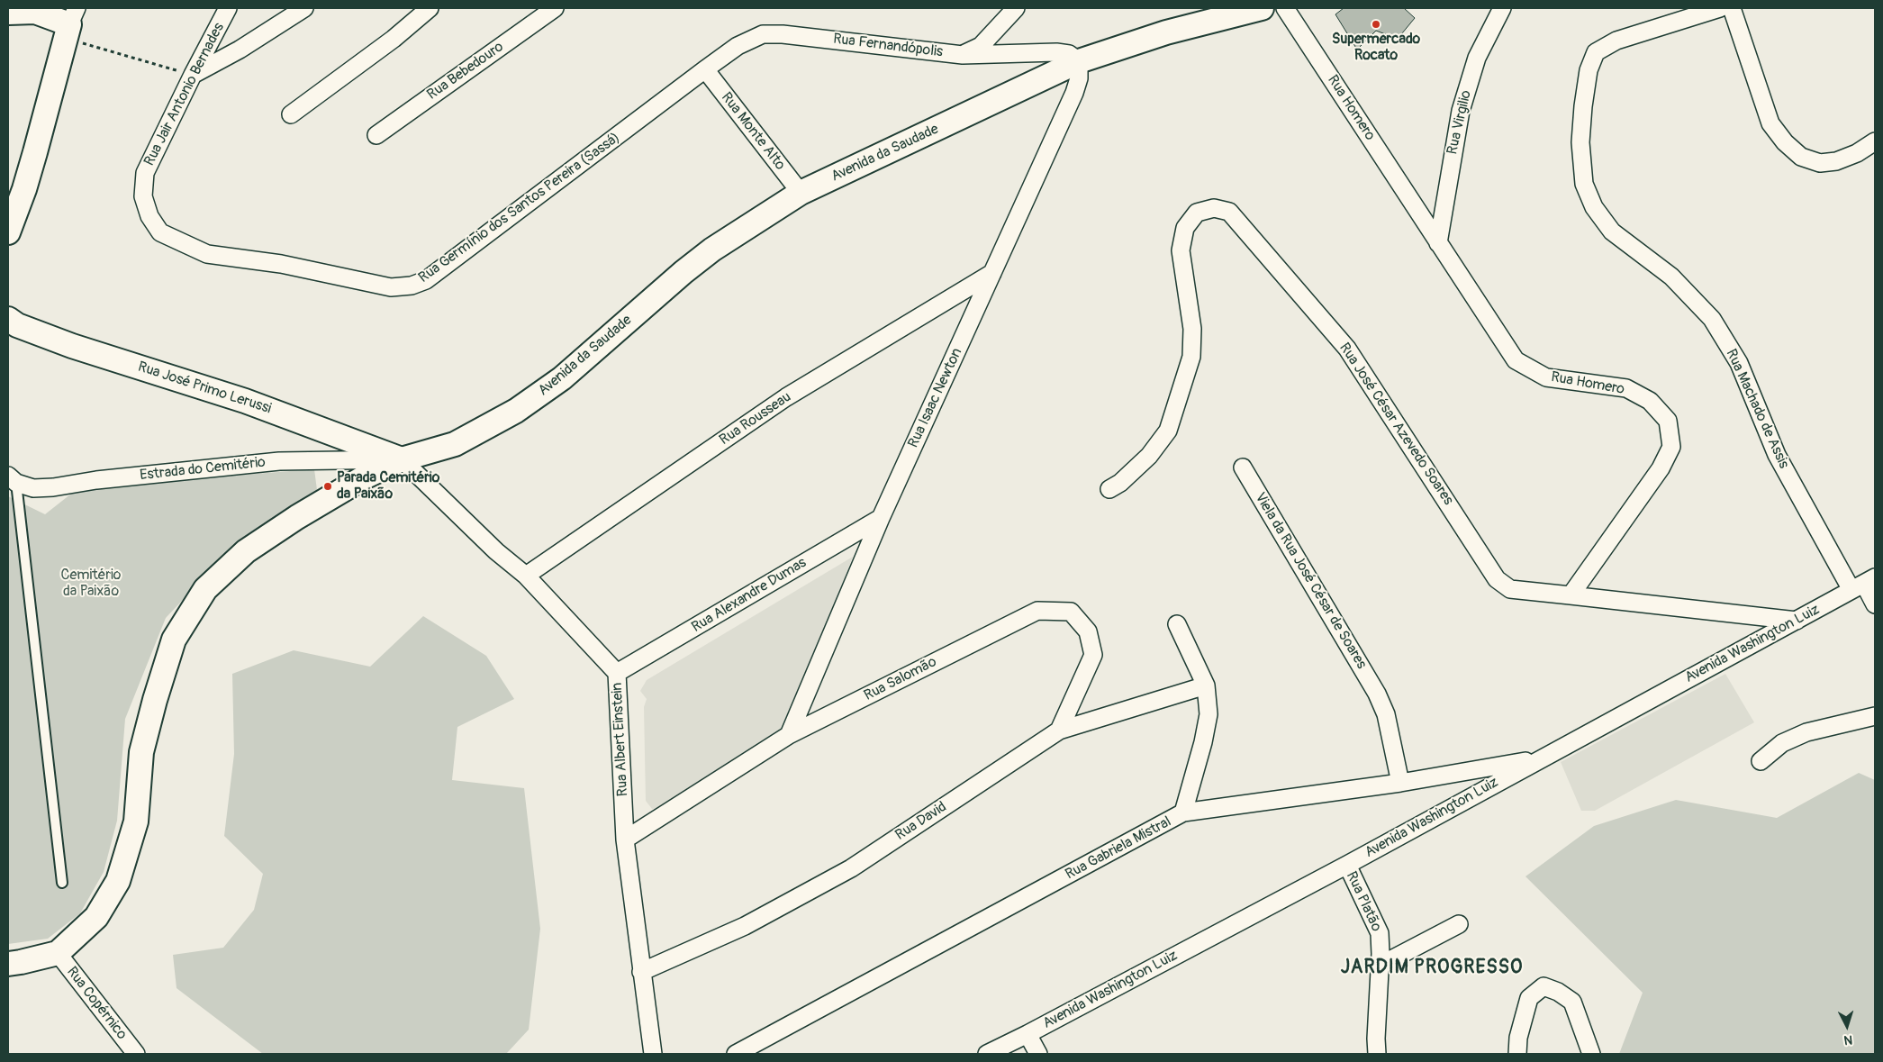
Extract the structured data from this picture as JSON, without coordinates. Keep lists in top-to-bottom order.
{
  "streets": {
    "main road": ["Avenida da Saudade", "Rua José Primo Lerussi"],
    "street": [
      "Rua Fernandópolis",
      "Rua Bebedouro",
      "Rua Jair Antonio Bernades",
      "Rua Homero",
      "Rua Virgilio",
      "Rua Monte Alto",
      "Rua Germínio dos Santos Pereira (Sassá)",
      "Rua Isaac Newton",
      "Rua Machado de Assis",
      "Rua Rousseau",
      "Rua José César Azevedo Soares",
      "Estrada do Cemitério",
      "Viela da Rua José César de Soares",
      "Rua Alexandre Dumas",
      "Avenida Washington Luiz",
      "Rua Salomão",
      "Rua Albert Einstein",
      "Rua David",
      "Rua Gabriela Mistral",
      "Rua Platão",
      "Rua Copérnico"
    ]
  },
  "crossings": [
    ["Rua Fernandópolis", "Rua Monte Alto"],
    ["Rua Fernandópolis", "Avenida da Saudade"],
    ["Rua Fernandópolis", "Rua Germínio dos Santos Pereira (Sassá)"],
    ["Rua Fernandópolis", "Rua Isaac Newton"],
    ["Rua Jair Antonio Bernades", "Rua Germínio dos Santos Pereira (Sassá)"],
    ["Rua Homero", "Rua Virgilio"],
    ["Rua Homero", "Rua José César Azevedo Soares"],
    ["Rua Monte Alto", "Avenida da Saudade"],
    ["Rua Monte Alto", "Rua Germínio dos Santos Pereira (Sassá)"],
    ["Avenida da Saudade", "Rua José Primo Lerussi"],
    ["Avenida da Saudade", "Rua Isaac Newton"],
    ["Avenida da Saudade", "Estrada do Cemitério"],
    ["Avenida da Saudade", "Rua Albert Einstein"],
    ["Avenida da Saudade", "Rua Copérnico"],
    ["Rua José Primo Lerussi", "Estrada do Cemitério"],
    ["Rua José Primo Lerussi", "Rua Albert Einstein"],
    ["Rua Isaac Newton", "Rua Rousseau"],
    ["Rua Isaac Newton", "Rua Alexandre Dumas"],
    ["Rua Isaac Newton", "Rua Salomão"],
    ["Rua Machado de Assis", "Avenida Washington Luiz"],
    ["Rua Rousseau", "Rua Albert Einstein"],
    ["Estrada do Cemitério", "Rua Albert Einstein"],
    ["Viela da Rua José César de Soares", "Rua Gabriela Mistral"],
    ["Rua Alexandre Dumas", "Rua Albert Einstein"],
    ["Avenida Washington Luiz", "Rua Gabriela Mistral"],
    ["Avenida Washington Luiz", "Rua Platão"],
    ["Rua Salomão", "Rua Albert Einstein"],
    ["Rua Salomão", "Rua David"],
    ["Rua Albert Einstein", "Rua David"]
  ],
  "districts": ["JARDIM PROGRESSO"],
  "parks": ["Cemitério da Paixão"],
  "places": ["Supermercado Rocato", "Parada Cemitério da Paixão"],
  "north": "bottom"
}
